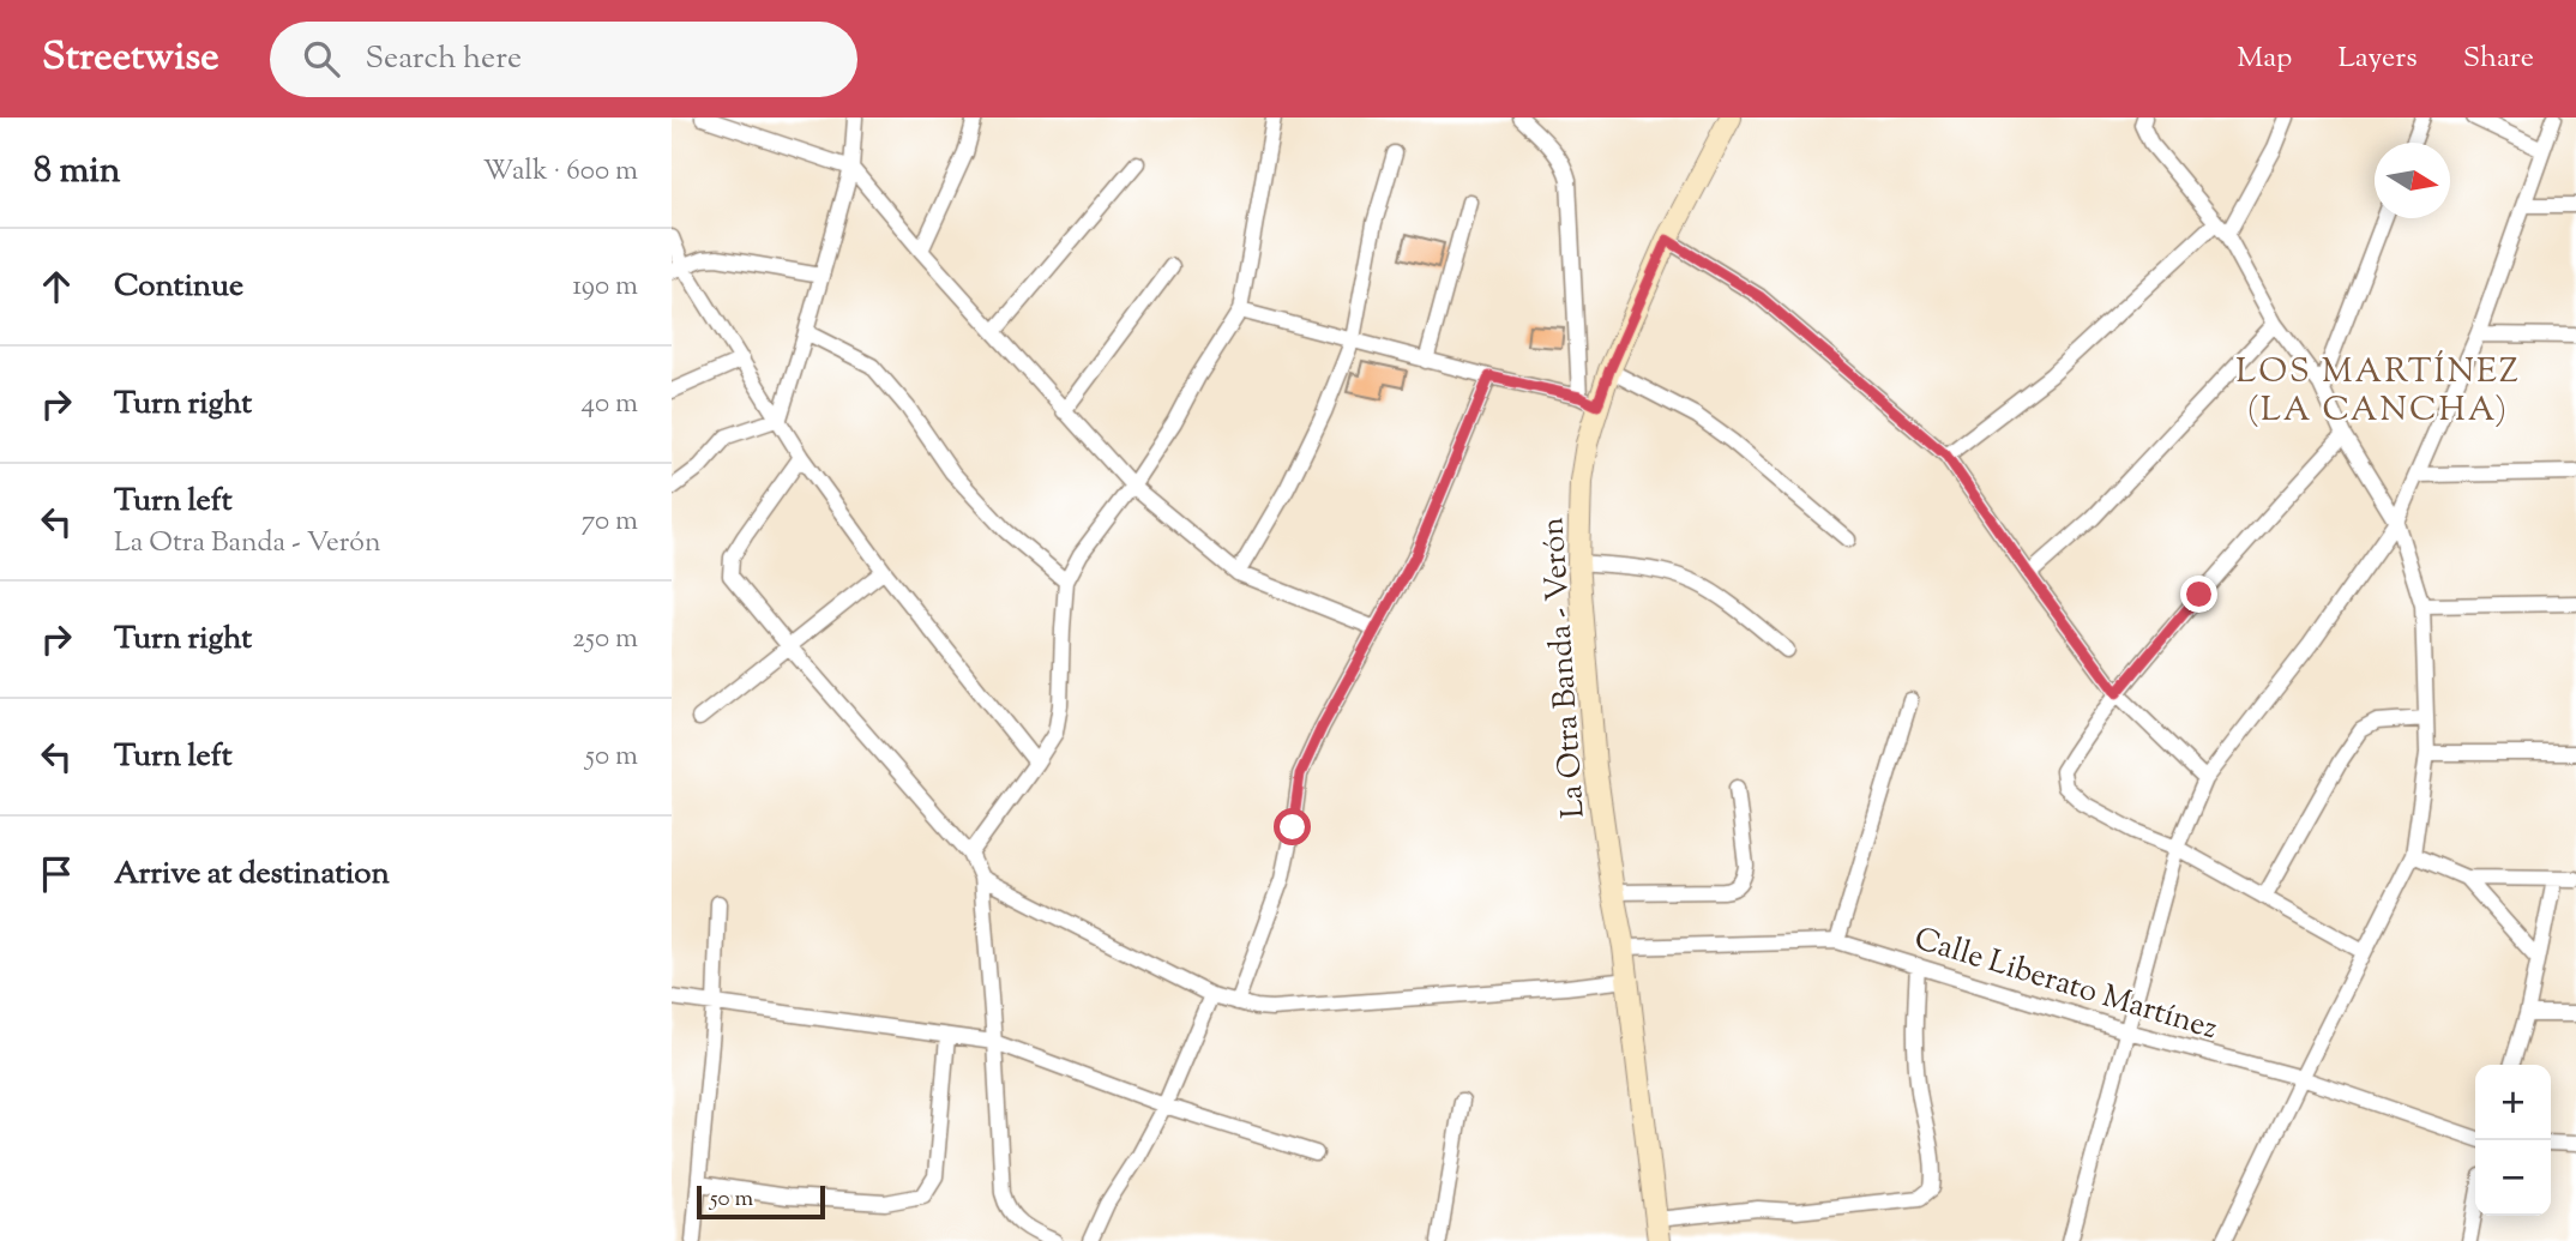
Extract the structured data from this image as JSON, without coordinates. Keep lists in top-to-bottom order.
{
  "streets": {
    "main road": ["La Otra Banda - Verón"],
    "street": ["Calle Liberato Martínez"]
  },
  "crossings": [
    ["La Otra Banda - Verón", "Calle Liberato Martínez"]
  ],
  "districts": ["LOS MARTÍNEZ (LA CANCHA)"],
  "scale_bar": "50 m",
  "north": "right",
  "page": {
    "header": "Streetwise",
    "search": "Search here",
    "nav": ["Map", "Layers", "Share"],
    "heading": ["8 min", "Walk · 600 m"],
    "list": [
      ["Continue", "190 m"],
      ["Turn right", "40 m"],
      ["Turn left", "La Otra Banda - Verón", "70 m"],
      ["Turn right", "250 m"],
      ["Turn left", "50 m"],
      "Arrive at destination"
    ],
    "map_buttons": ["+", "−"],
    "scale": "50 m"
  }
}
